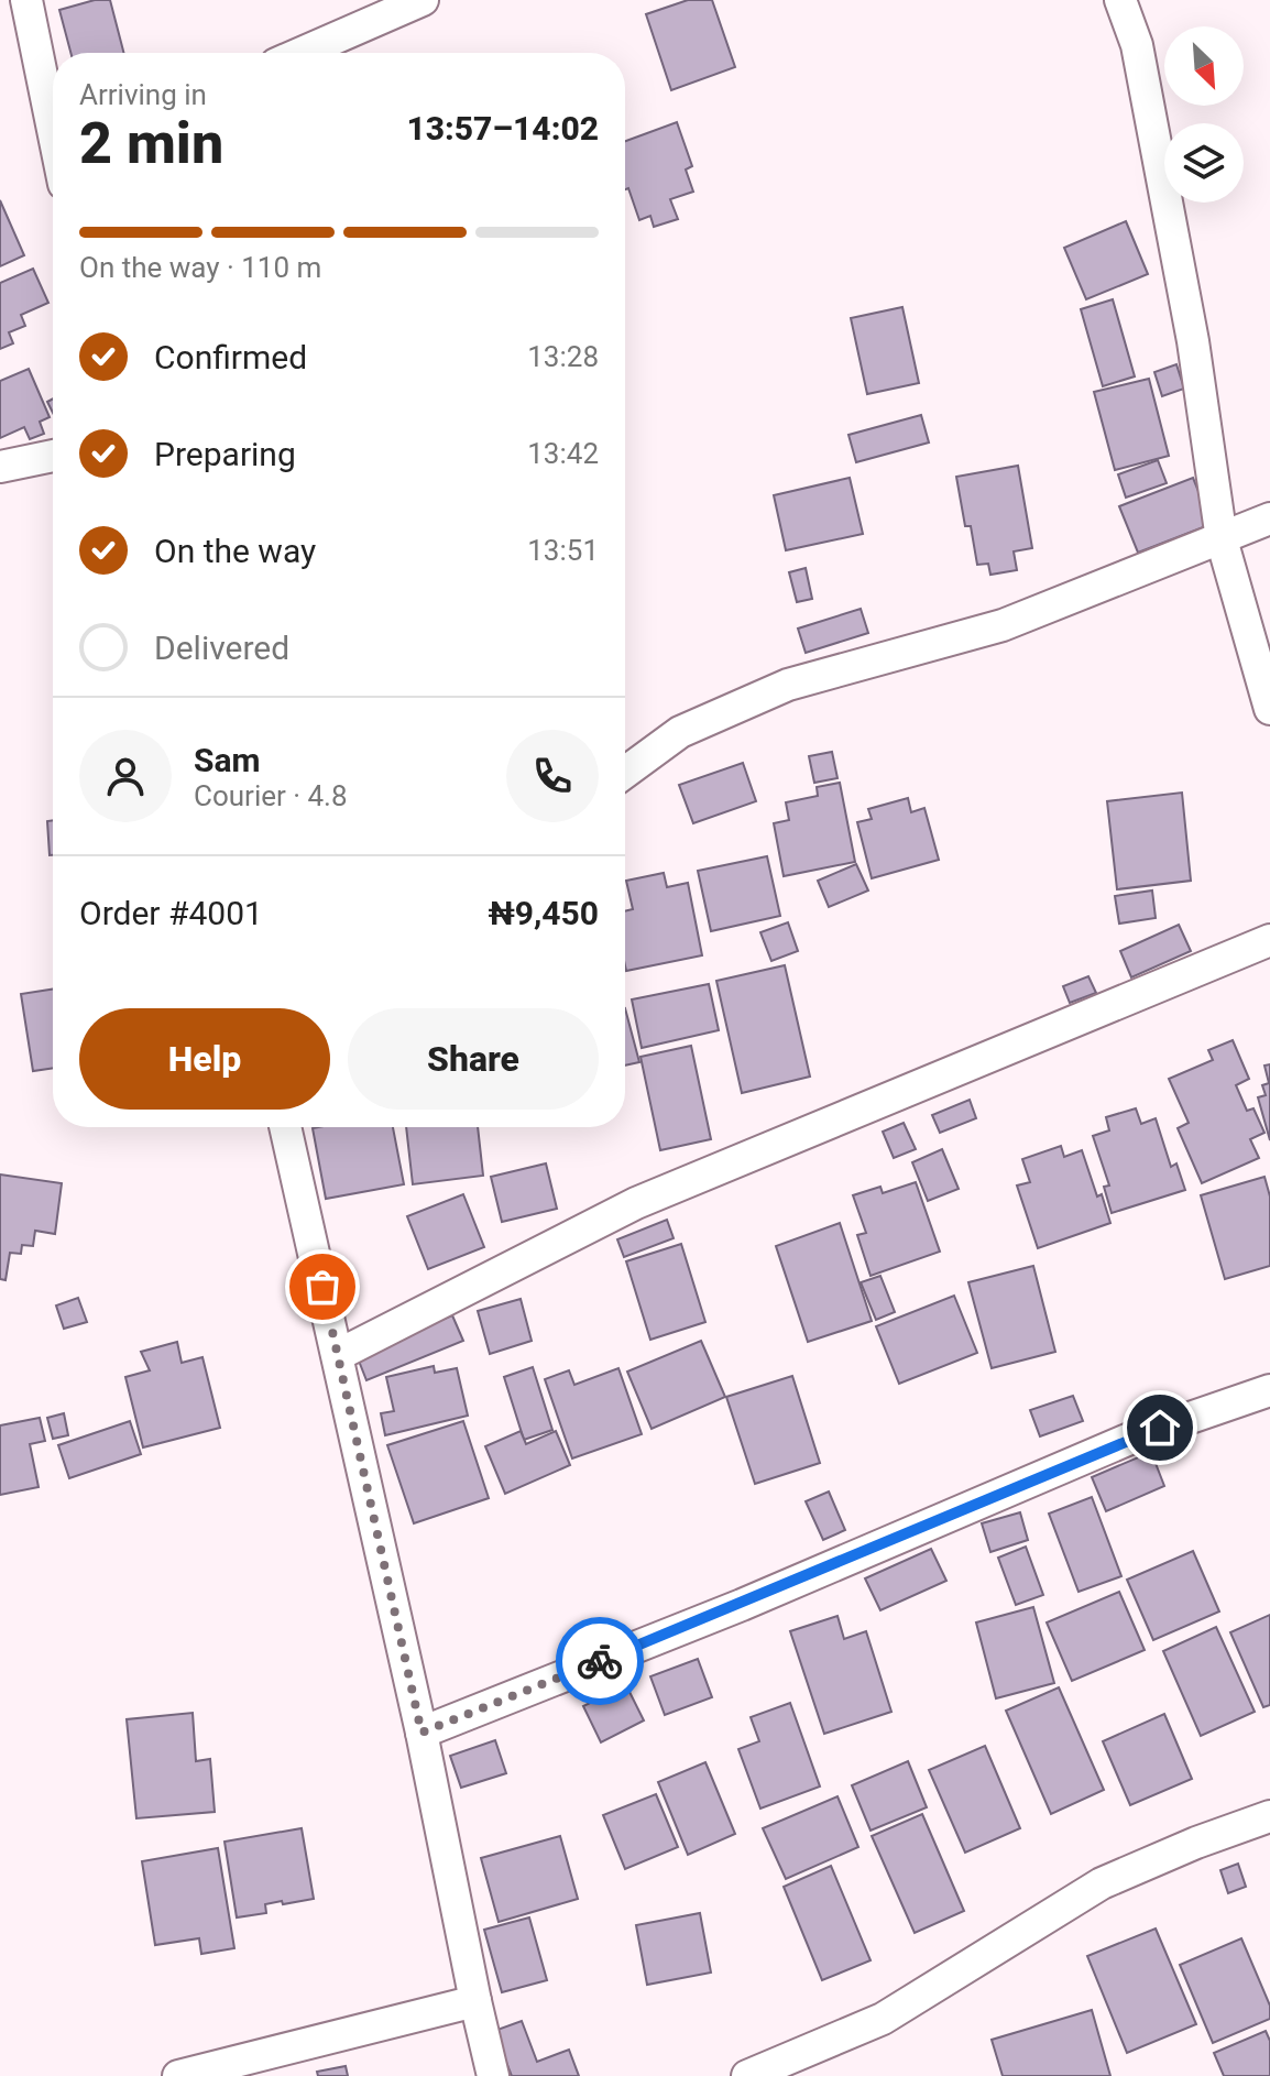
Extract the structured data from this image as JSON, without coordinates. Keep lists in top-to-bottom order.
{
  "north": "bottom right",
  "page": {
    "heading": ["2 min", "Arriving in", "13:57–14:02"],
    "panel": [
      "Sam",
      "Courier · 4.8",
      "Order #4001",
      "₦9,450"
    ],
    "bar": "On the way · 110 m",
    "list": [
      ["Confirmed", "13:28"],
      ["Preparing", "13:42"],
      ["On the way", "13:51"],
      "Delivered"
    ],
    "buttons": ["Help", "Share"]
  }
}
